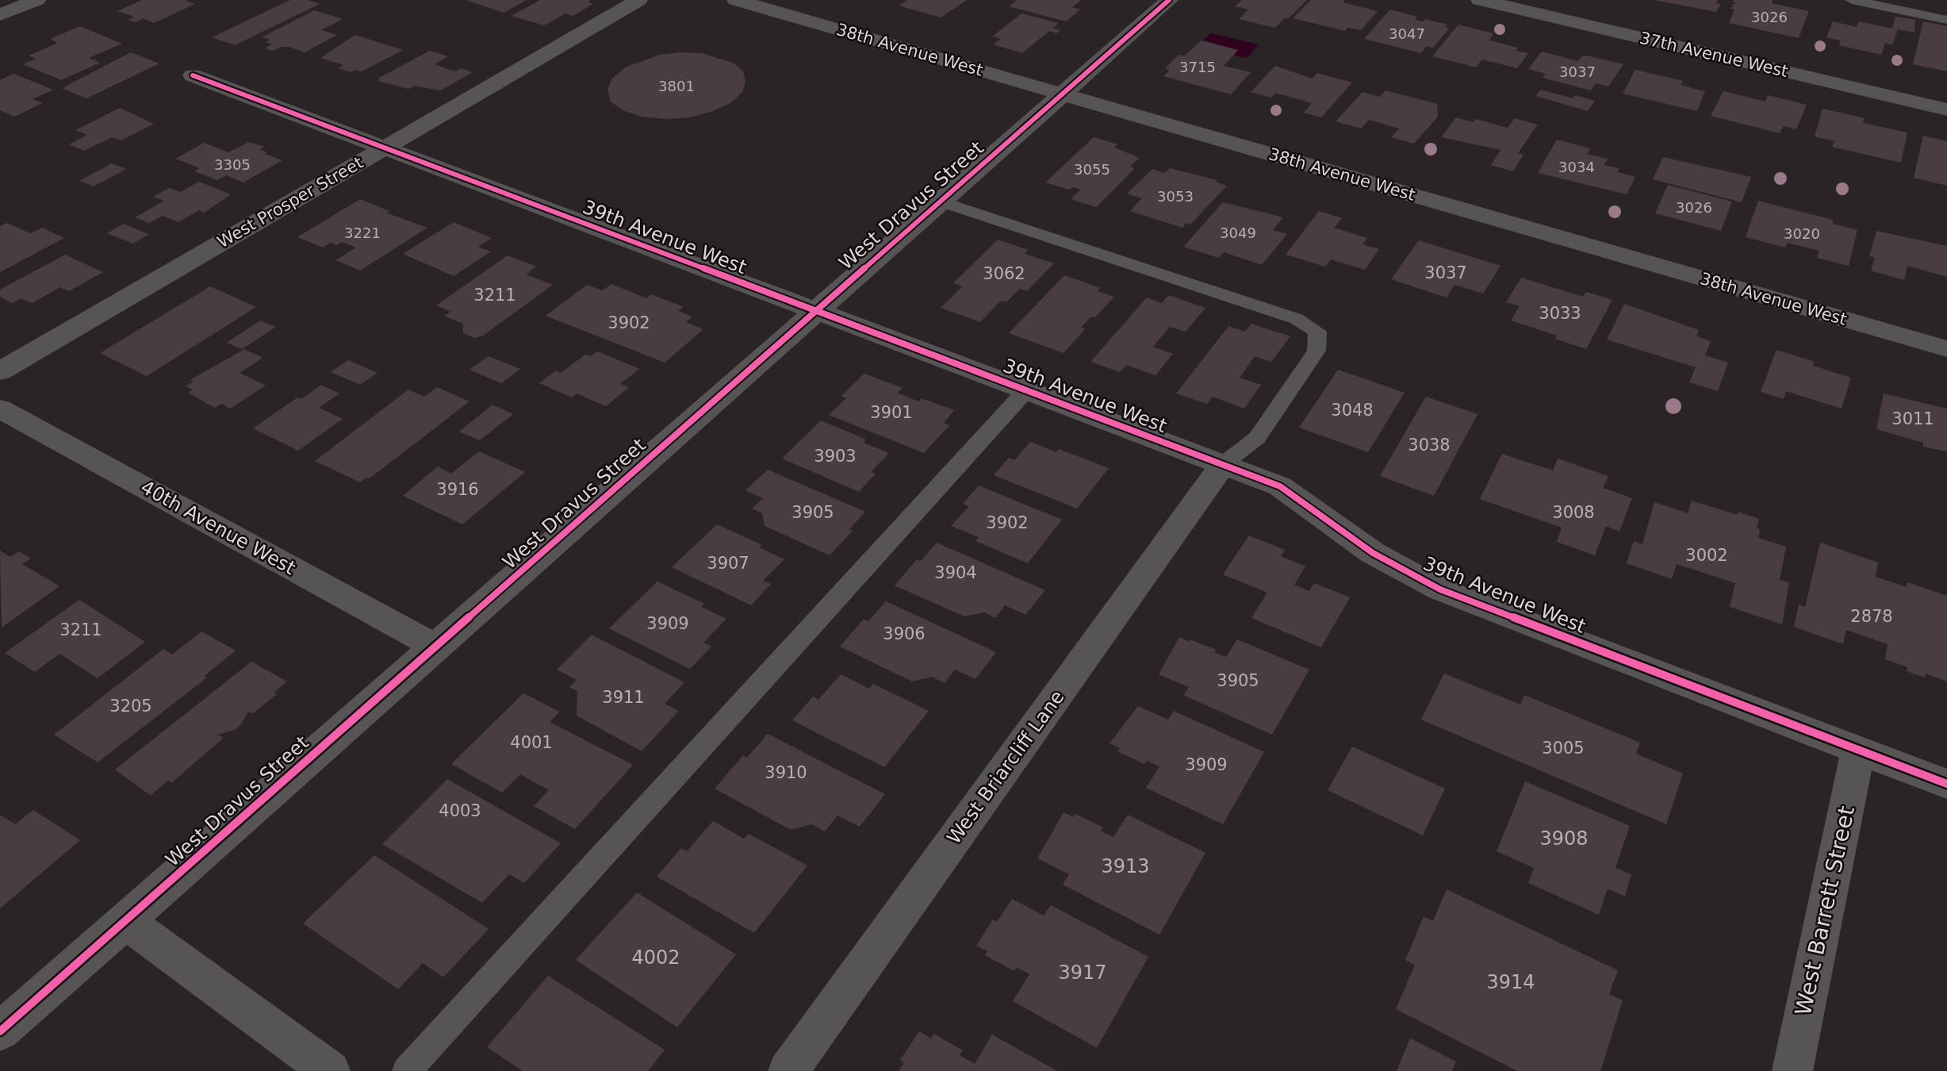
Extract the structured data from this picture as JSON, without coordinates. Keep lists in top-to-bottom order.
{
  "streets": {
    "street": [
      "38th Avenue West",
      "37th Avenue West",
      "West Prosper Street",
      "West Dravus Street",
      "39th Avenue West",
      "40th Avenue West",
      "West Briarcliff Lane",
      "West Barrett Street"
    ]
  },
  "crossings": [
    ["38th Avenue West", "West Dravus Street"],
    ["West Prosper Street", "39th Avenue West"],
    ["West Dravus Street", "39th Avenue West"],
    ["West Dravus Street", "40th Avenue West"],
    ["39th Avenue West", "West Briarcliff Lane"],
    ["39th Avenue West", "West Barrett Street"]
  ],
  "house_numbers": [
    "3026",
    "3047",
    "3715",
    "3037",
    "3801",
    "3305",
    "3034",
    "3055",
    "3053",
    "3026",
    "3221",
    "3049",
    "3020",
    "3037",
    "3062",
    "3211",
    "3033",
    "3902",
    "3048",
    "3901",
    "3011",
    "3038",
    "3903",
    "3916",
    "3905",
    "3008",
    "3902",
    "3002",
    "3907",
    "3904",
    "2878",
    "3909",
    "3211",
    "3906",
    "3905",
    "3911",
    "3205",
    "4001",
    "3005",
    "3909",
    "3910",
    "4003",
    "3908",
    "3913",
    "4002",
    "3917",
    "3914"
  ]
}
